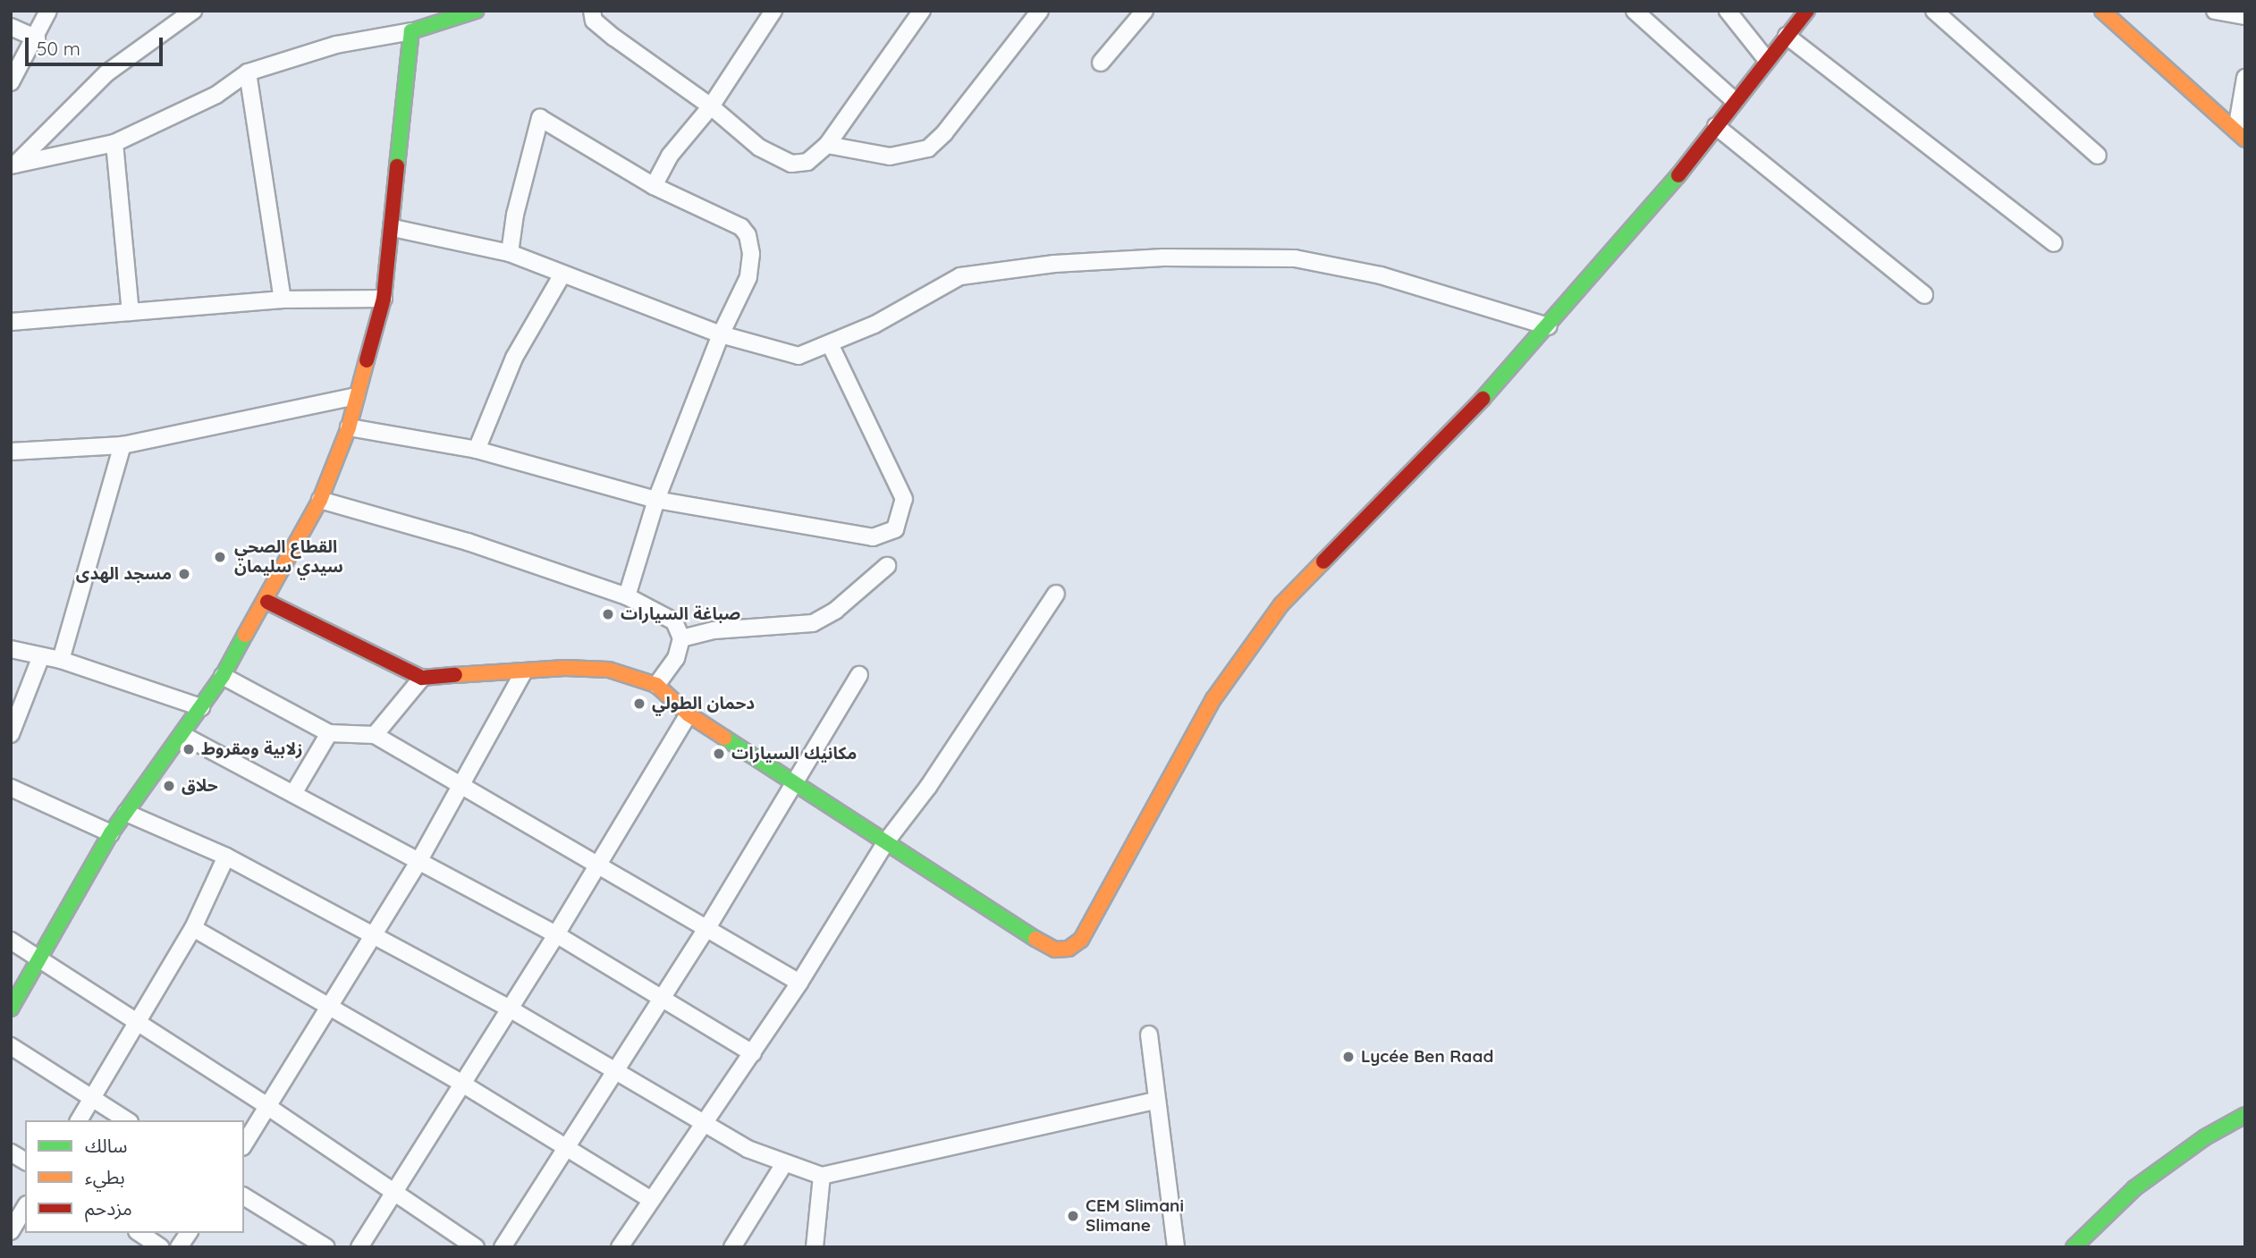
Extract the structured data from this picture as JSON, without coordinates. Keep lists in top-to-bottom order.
{
  "places": [
    "القطاع الصحي سيدي سليمان",
    "مسجد الهدى",
    "صباغة السيارات",
    "دحمان الطولي",
    "زلابية ومقروط",
    "مكانيك السيارات",
    "حلاق",
    "Lycée Ben Raad",
    "CEM Slimani Slimane"
  ],
  "legend": ["سالك", "بطيء", "مزدحم"],
  "scale_bar": "50 m"
}
